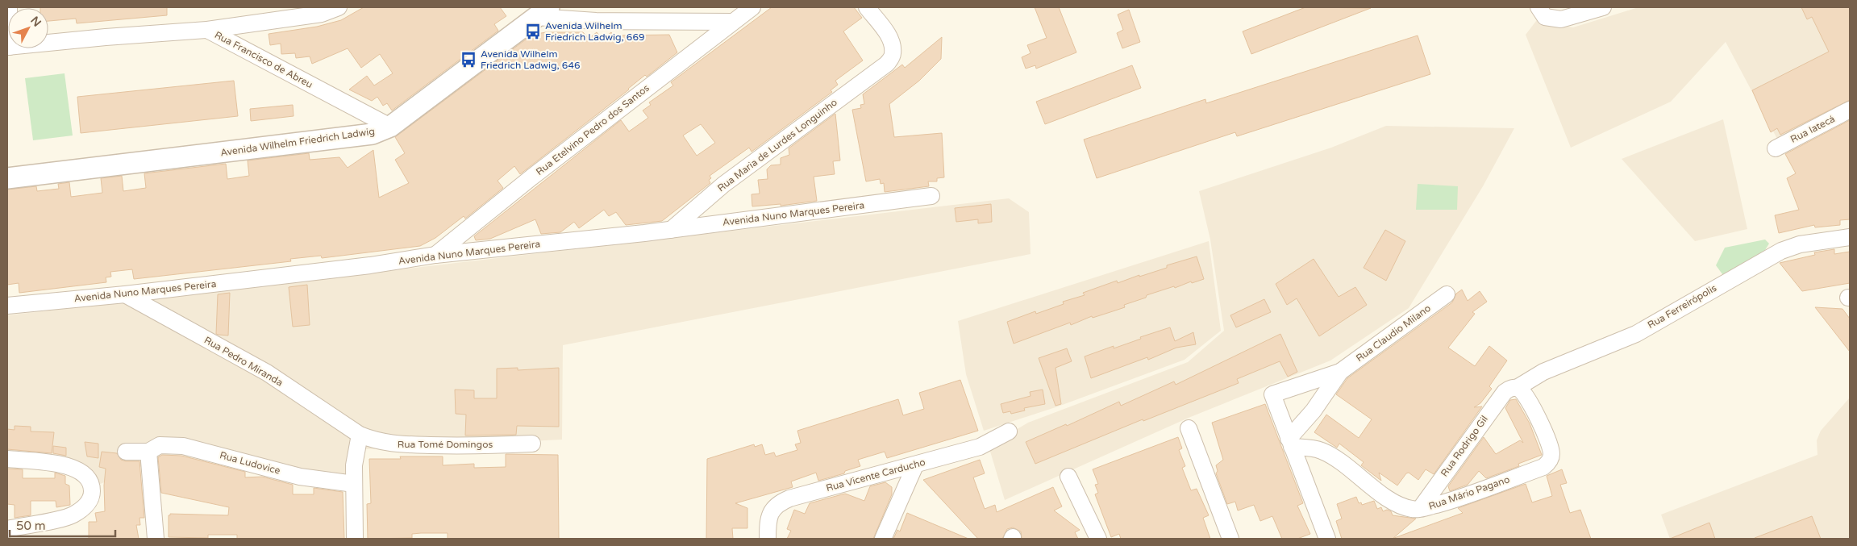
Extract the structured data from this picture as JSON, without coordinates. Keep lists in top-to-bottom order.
{
  "streets": {
    "street": [
      "Rua Francisco de Abreu",
      "Rua Iatecá",
      "Rua Etelvino Pedro dos Santos",
      "Avenida Wilhelm Friedrich Ladwig",
      "Rua Maria de Lurdes Longuinho",
      "Avenida Nuno Marques Pereira",
      "Rua Ferreirópolis",
      "Rua Claudio Milano",
      "Rua Pedro Miranda",
      "Rua Tomé Domingos",
      "Rua Rodrigo Gil",
      "Rua Ludovice",
      "Rua Vicente Carducho",
      "Rua Mário Pagano"
    ]
  },
  "crossings": [
    ["Rua Francisco de Abreu", "Avenida Wilhelm Friedrich Ladwig"],
    ["Rua Etelvino Pedro dos Santos", "Avenida Nuno Marques Pereira"],
    ["Rua Maria de Lurdes Longuinho", "Avenida Nuno Marques Pereira"],
    ["Avenida Nuno Marques Pereira", "Rua Pedro Miranda"],
    ["Rua Ferreirópolis", "Rua Rodrigo Gil"],
    ["Rua Ferreirópolis", "Rua Mário Pagano"],
    ["Rua Claudio Milano", "Rua Mário Pagano"],
    ["Rua Pedro Miranda", "Rua Tomé Domingos"],
    ["Rua Rodrigo Gil", "Rua Mário Pagano"]
  ],
  "places": {
    "bus stop": ["Avenida Wilhelm Friedrich Ladwig, 669", "Avenida Wilhelm Friedrich Ladwig, 646"]
  },
  "scale_bar": "50 m",
  "north": "top right"
}
